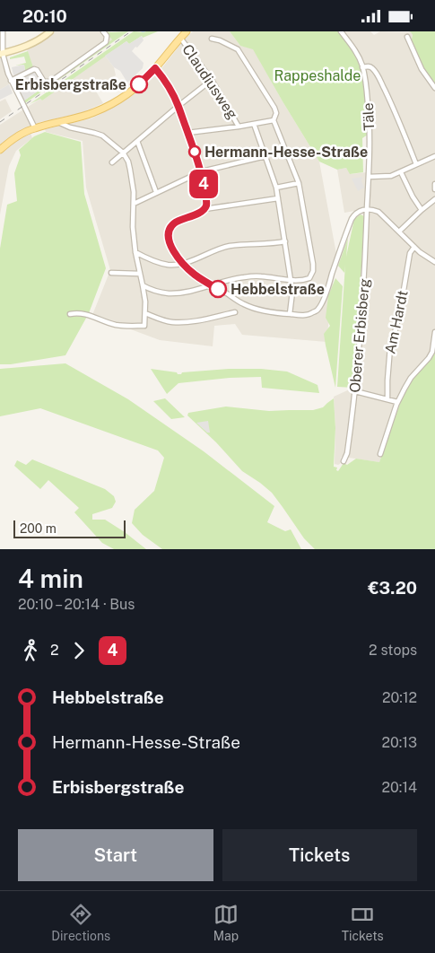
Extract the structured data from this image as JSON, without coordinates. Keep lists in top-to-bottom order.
{
  "streets": {
    "street": [
      "Claudiusweg",
      "Täle",
      "Am Hardt",
      "Oberer Erbisberg"
    ]
  },
  "crossings": [
    ["Täle", "Oberer Erbisberg"]
  ],
  "parks": ["Rappeshalde"],
  "places": ["Erbisbergstraße", "Hermann-Hesse-Straße", "Hebbelstraße"],
  "lines": ["bus line 4"],
  "scale_bar": "200 m",
  "page": {
    "status": "20:10",
    "on_map": "4",
    "scale": "200 m",
    "heading": ["4 min", "20:10 – 20:14 · Bus", "€3.20"],
    "legs": ["2", "4", "2 stops"],
    "list": [
      {
        "name": "Hebbelstraße",
        "value": "20:12"
      },
      {
        "name": "Hermann-Hesse-Straße",
        "value": "20:13"
      },
      {
        "name": "Erbisbergstraße",
        "value": "20:14"
      }
    ],
    "buttons": ["Start", "Tickets"],
    "tabs": ["Directions", "Map", "Tickets"]
  }
}
